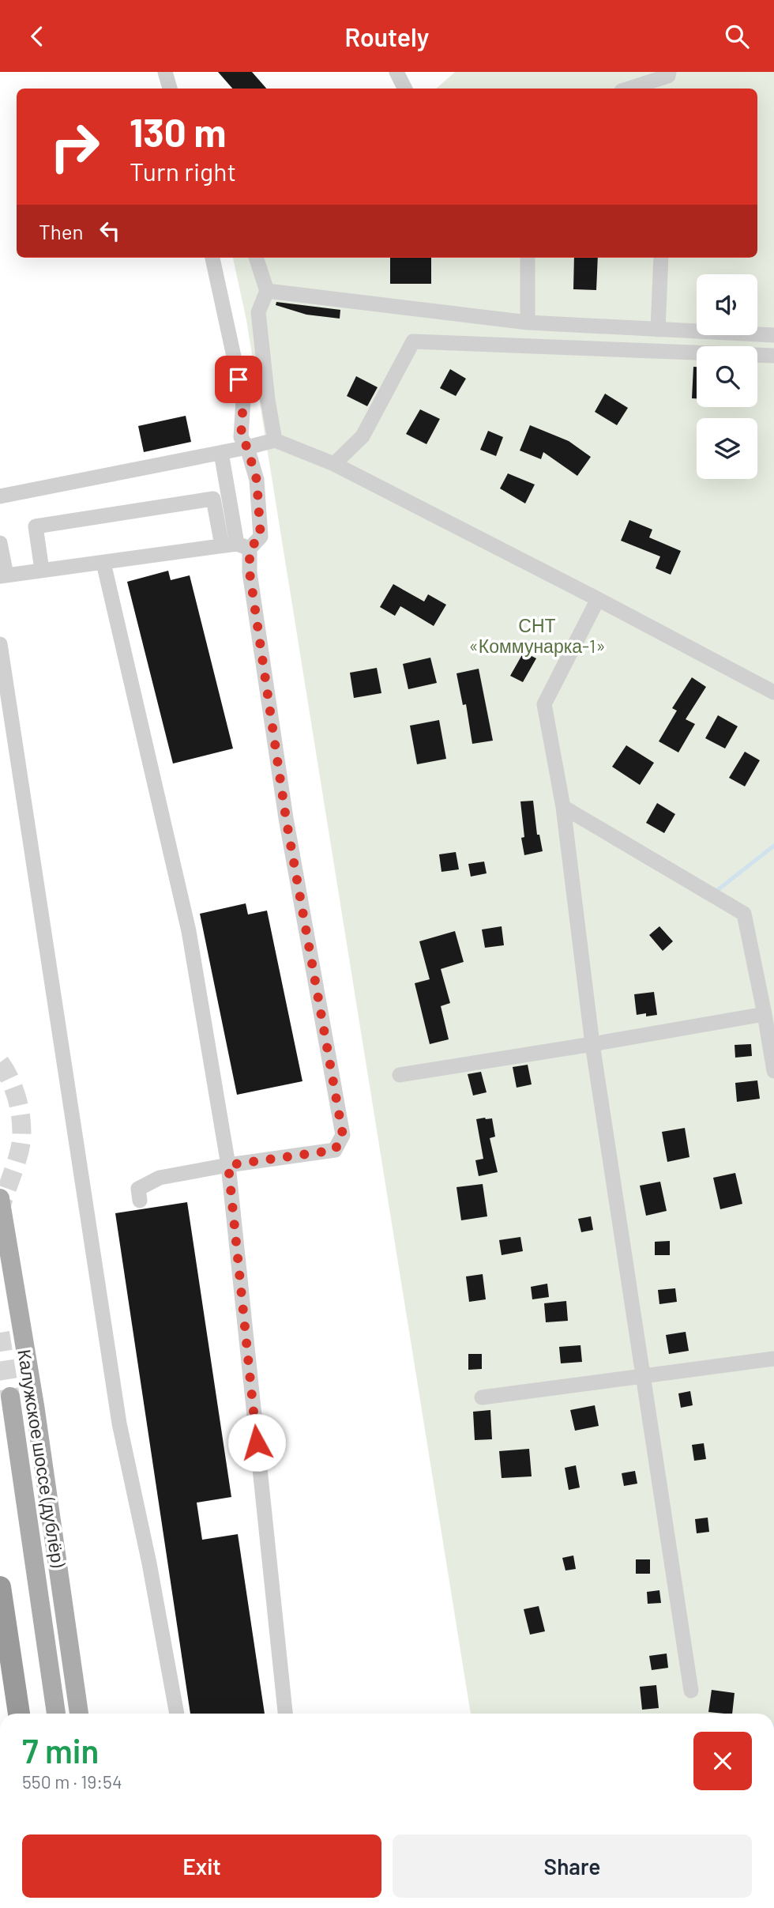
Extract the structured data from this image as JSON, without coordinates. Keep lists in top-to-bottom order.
{
  "streets": {
    "main road": ["Калужское шоссе (дублёр)"]
  },
  "parks": ["СНТ «Коммунарка-1»"],
  "page": {
    "header": "Routely",
    "turn": ["130 m", "Turn right"],
    "then": "Then",
    "heading": ["7 min", "550 m · 19:54"],
    "buttons": ["Exit", "Share"]
  }
}
